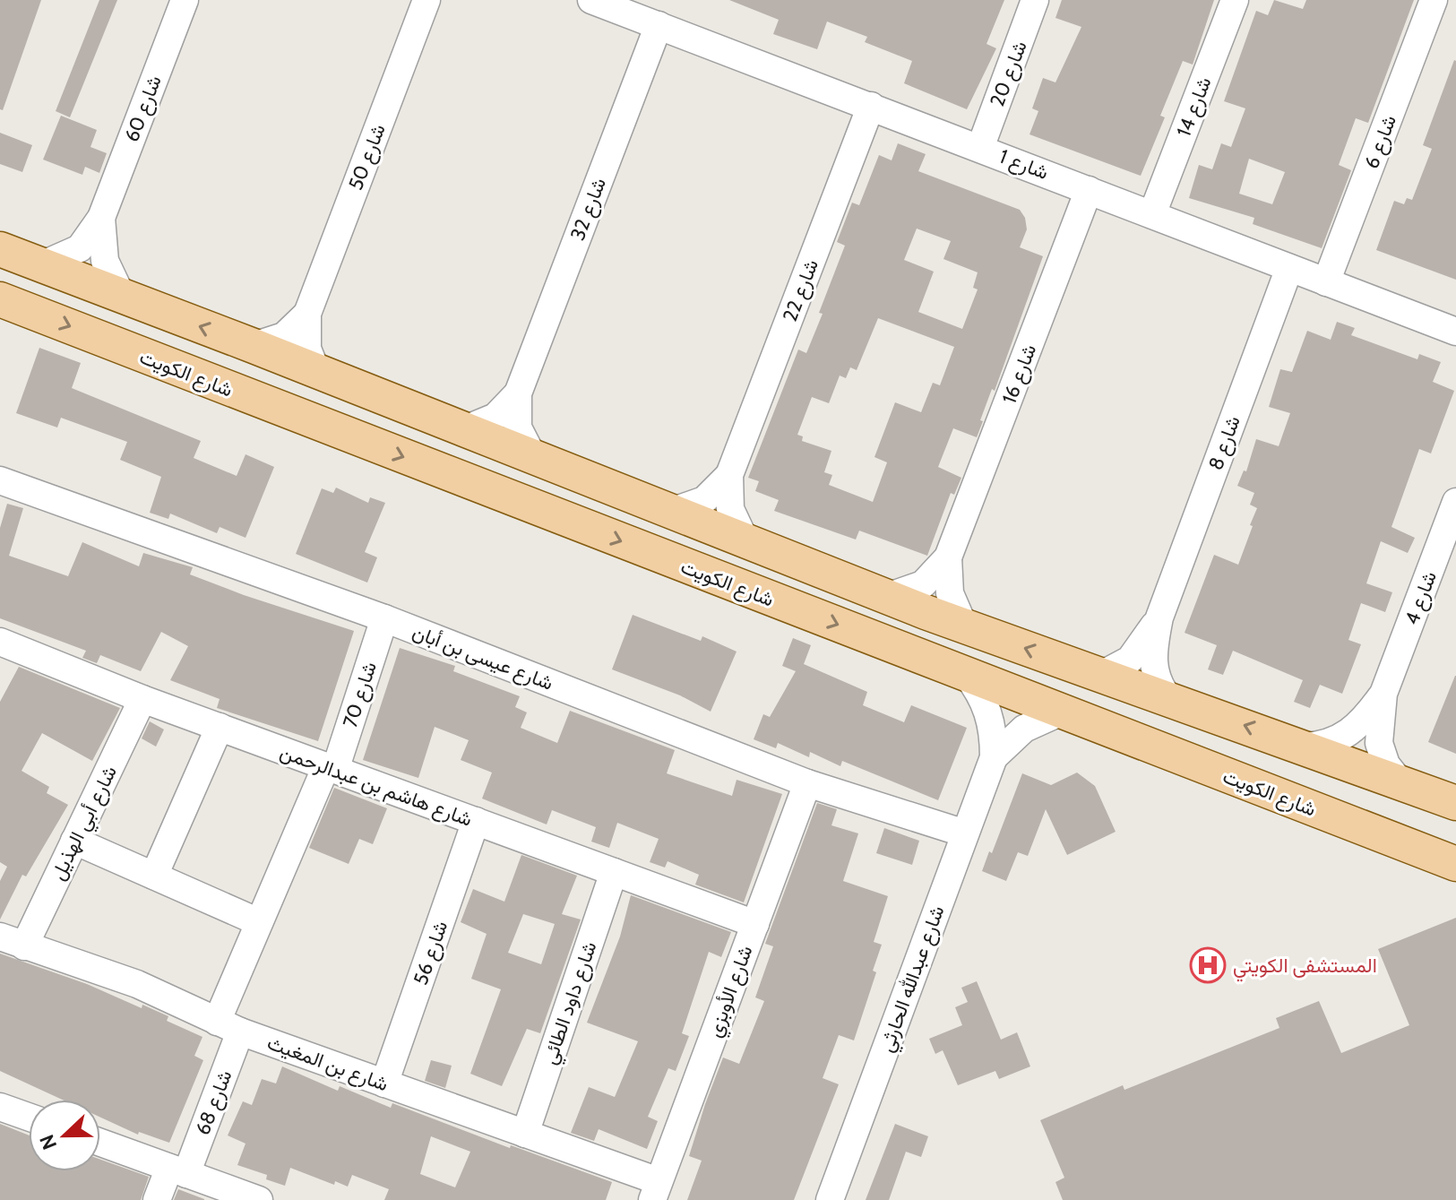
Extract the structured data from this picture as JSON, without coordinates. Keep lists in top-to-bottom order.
{
  "streets": {
    "main road": ["شارع الكويت"],
    "street": [
      "شارع 20",
      "شارع 14",
      "شارع 60",
      "شارع 6",
      "شارع 50",
      "شارع 1",
      "شارع 32",
      "شارع 22",
      "شارع 16",
      "شارع 8",
      "شارع 4",
      "شارع عيسى بن أبان",
      "شارع 70",
      "شارع هاشم بن عبدالرحمن",
      "شارع أبي الهذيل",
      "شارع 56",
      "شارع عبدالله الحارثي",
      "شارع الأوبزي",
      "شارع داود الطائي",
      "شارع بن المغيث",
      "شارع 68"
    ]
  },
  "crossings": [
    ["شارع 20", "شارع 1"],
    ["شارع 14", "شارع 1"],
    ["شارع 6", "شارع 1"],
    ["شارع 1", "شارع 32"],
    ["شارع 1", "شارع 22"],
    ["شارع 1", "شارع 16"],
    ["شارع 1", "شارع 8"],
    ["شارع الكويت", "شارع عبدالله الحارثي"],
    ["شارع عيسى بن أبان", "شارع 70"],
    ["شارع عيسى بن أبان", "شارع عبدالله الحارثي"],
    ["شارع عيسى بن أبان", "شارع الأوبزي"],
    ["شارع 70", "شارع هاشم بن عبدالرحمن"],
    ["شارع 70", "شارع 68"],
    ["شارع هاشم بن عبدالرحمن", "شارع أبي الهذيل"],
    ["شارع هاشم بن عبدالرحمن", "شارع 56"],
    ["شارع هاشم بن عبدالرحمن", "شارع الأوبزي"],
    ["شارع هاشم بن عبدالرحمن", "شارع داود الطائي"],
    ["شارع أبي الهذيل", "شارع بن المغيث"],
    ["شارع 56", "شارع بن المغيث"],
    ["شارع الأوبزي", "شارع بن المغيث"],
    ["شارع داود الطائي", "شارع بن المغيث"],
    ["شارع بن المغيث", "شارع 68"]
  ],
  "places": {
    "hospital": ["المستشفى الكويتي"]
  },
  "north": "left"
}
